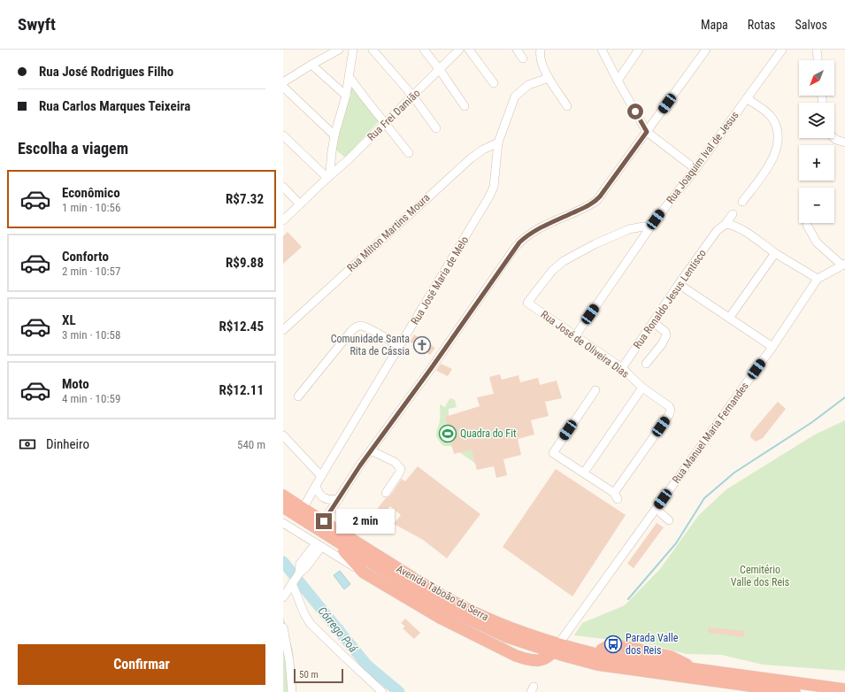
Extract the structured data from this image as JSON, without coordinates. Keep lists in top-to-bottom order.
{
  "streets": {
    "highway": ["Avenida Taboão da Serra"],
    "street": [
      "Rua Frei Damião",
      "Rua Joaquim Ival de Jesus",
      "Rua Milton Martins Moura",
      "Rua José Maria de Melo",
      "Rua Ronaldo Jesus Lentisco",
      "Rua José de Oliveira Dias",
      "Rua Manuel Maria Fernandes"
    ]
  },
  "crossings": [
    ["Rua Joaquim Ival de Jesus", "Rua José de Oliveira Dias"],
    ["Rua Milton Martins Moura", "Rua José Maria de Melo"],
    ["Rua José Maria de Melo", "Avenida Taboão da Serra"],
    ["Rua Ronaldo Jesus Lentisco", "Rua José de Oliveira Dias"],
    ["Rua Manuel Maria Fernandes", "Avenida Taboão da Serra"]
  ],
  "water": ["Córrego Poá"],
  "parks": ["Cemitério Valle dos Reis"],
  "places": {
    "church": ["Comunidade Santa Rita de Cássia"],
    "sports": ["Quadra do Fit"],
    "bus stop": ["Parada Valle dos Reis"]
  },
  "scale_bar": "50 m",
  "north": "bottom left",
  "page": {
    "header": "Swyft",
    "nav": ["Mapa", "Rotas", "Salvos"],
    "banner": ["Rua José Rodrigues Filho", "Rua Carlos Marques Teixeira"],
    "map_buttons": ["+", "−"],
    "heading": "Escolha a viagem",
    "list": [
      {
        "name": "Econômico",
        "note": "1 min · 10:56",
        "value": "R$7.32"
      },
      {
        "name": "Conforto",
        "note": "2 min · 10:57",
        "value": "R$9.88"
      },
      {
        "name": "XL",
        "note": "3 min · 10:58",
        "value": "R$12.45"
      },
      {
        "name": "Moto",
        "note": "4 min · 10:59",
        "value": "R$12.11"
      }
    ],
    "pay": ["Dinheiro", "540 m"],
    "bubble": "2 min",
    "buttons": "Confirmar",
    "scale": "50 m"
  }
}
